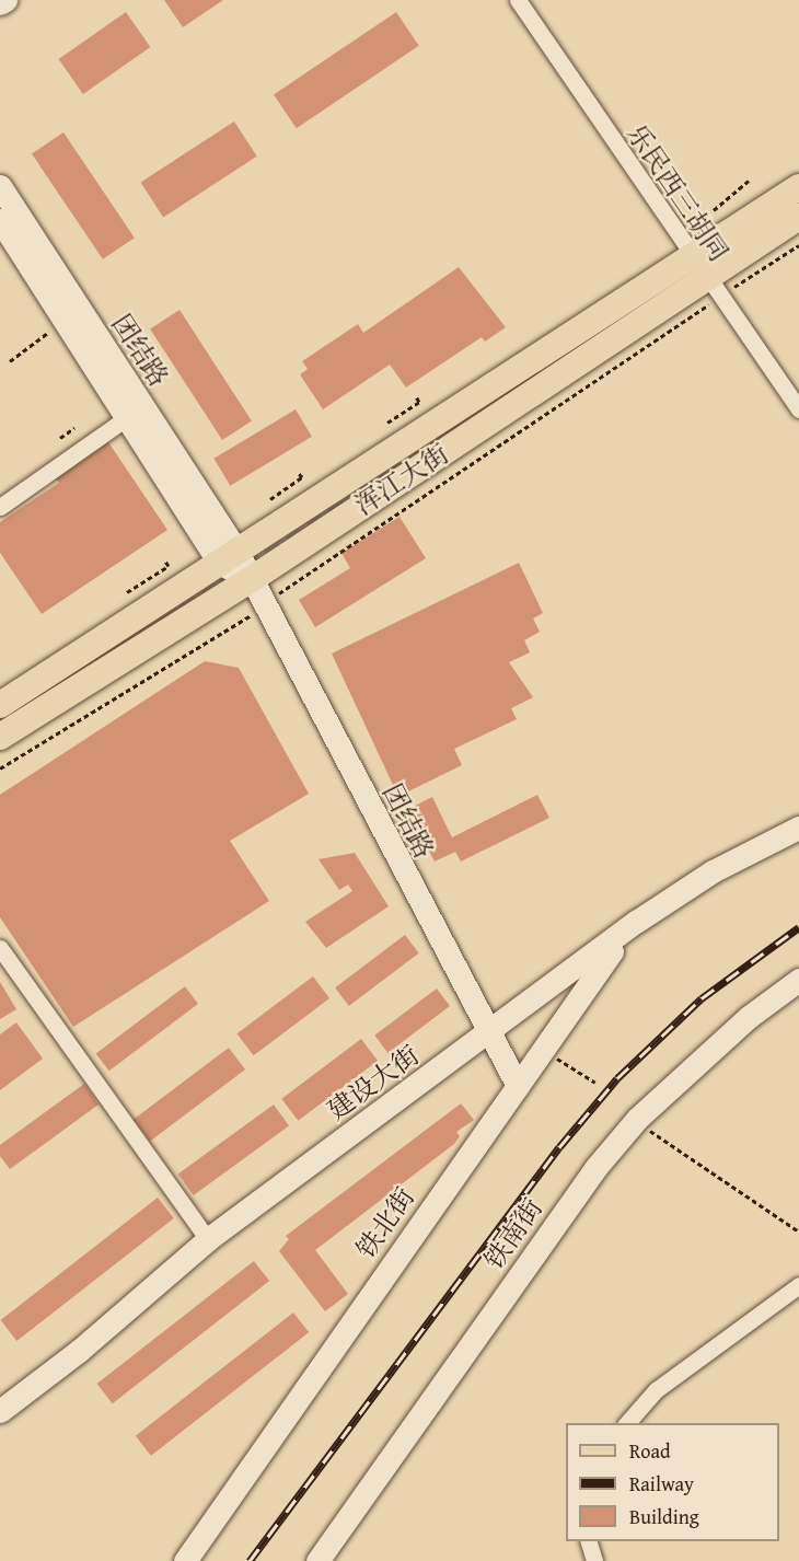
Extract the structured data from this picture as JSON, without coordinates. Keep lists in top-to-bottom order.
{
  "streets": {
    "main road": ["浑江大街"],
    "street": [
      "乐民西三胡同",
      "团结路",
      "建设大街",
      "铁北街",
      "铁南街"
    ]
  },
  "crossings": [
    ["乐民西三胡同", "浑江大街"],
    ["团结路", "浑江大街"],
    ["团结路", "建设大街"],
    ["团结路", "铁北街"],
    ["建设大街", "铁北街"]
  ],
  "legend": ["Road", "Railway", "Building"]
}
